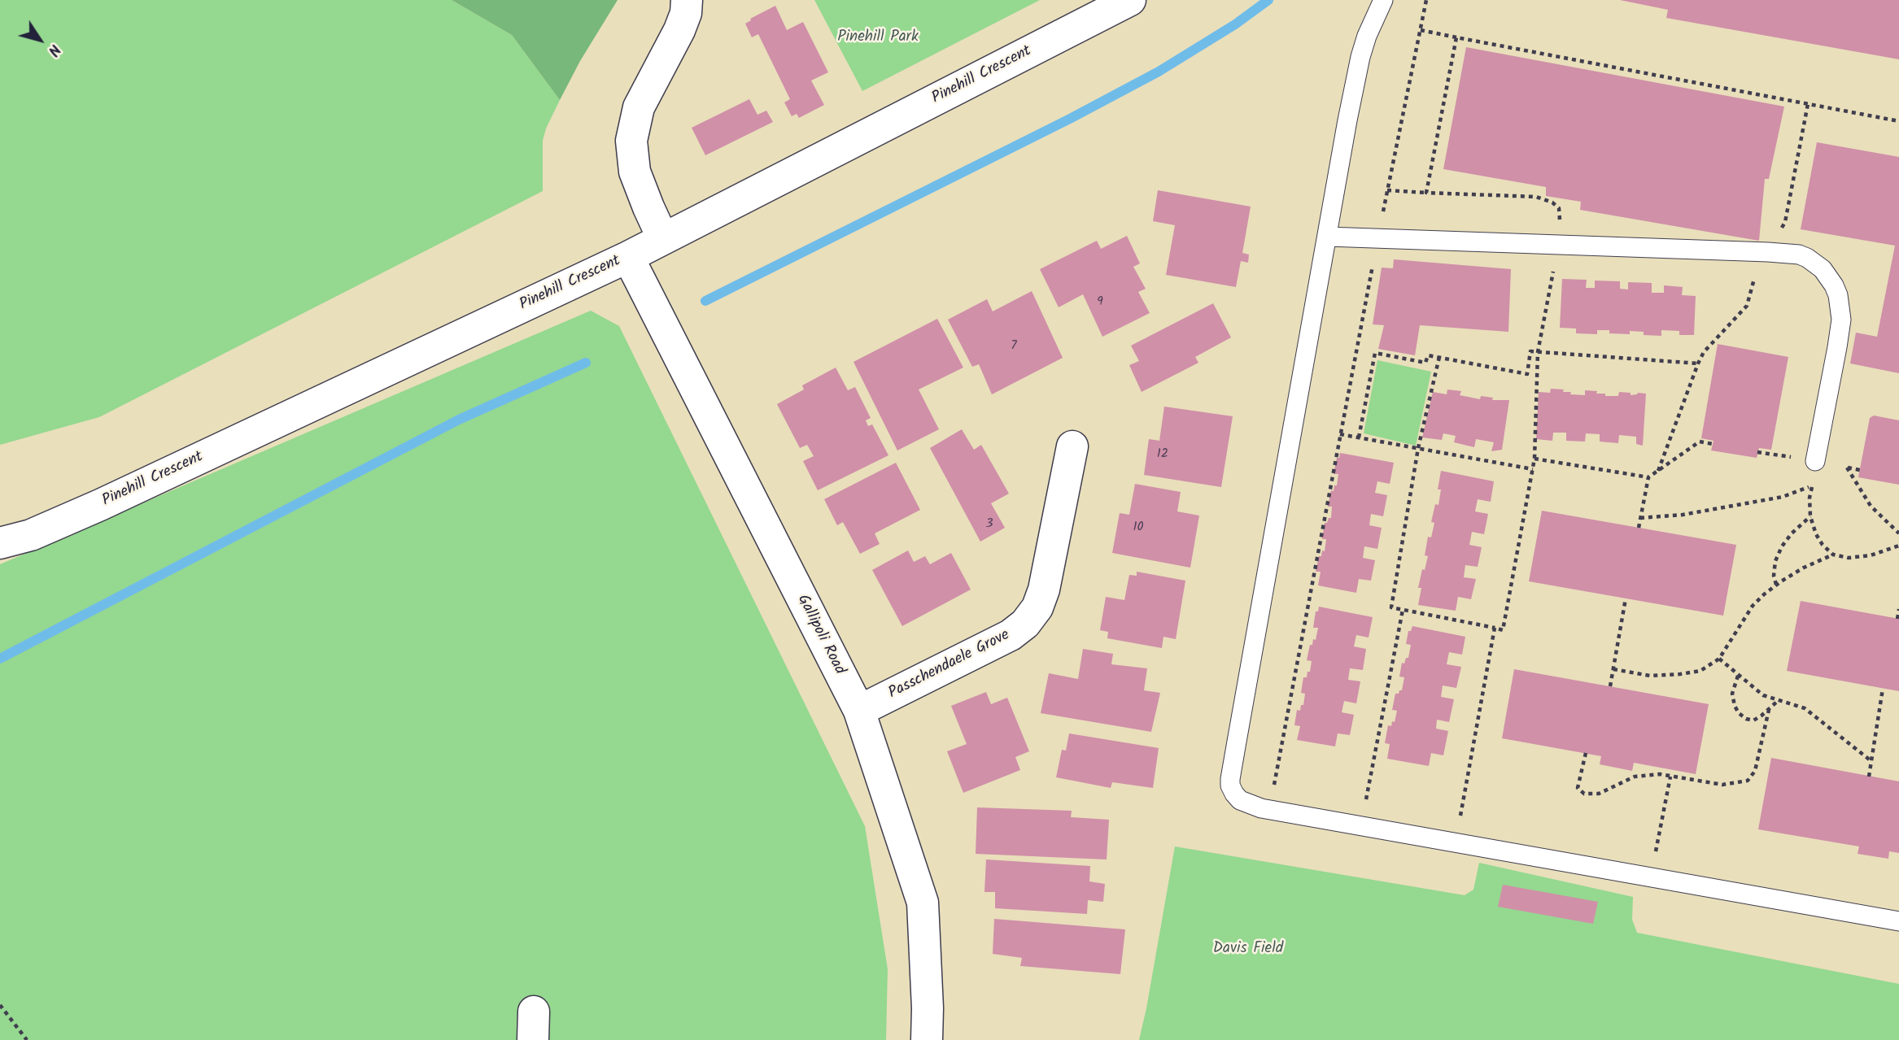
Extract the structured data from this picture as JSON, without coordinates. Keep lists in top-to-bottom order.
{
  "streets": {
    "street": ["Pinehill Crescent", "Gallipoli Road", "Passchendaele Grove"]
  },
  "crossings": [
    ["Pinehill Crescent", "Gallipoli Road"],
    ["Gallipoli Road", "Passchendaele Grove"]
  ],
  "parks": ["Pinehill Park", "Davis Field"],
  "house_numbers": [
    "9",
    "7",
    "12",
    "3",
    "10"
  ],
  "north": "bottom right"
}
